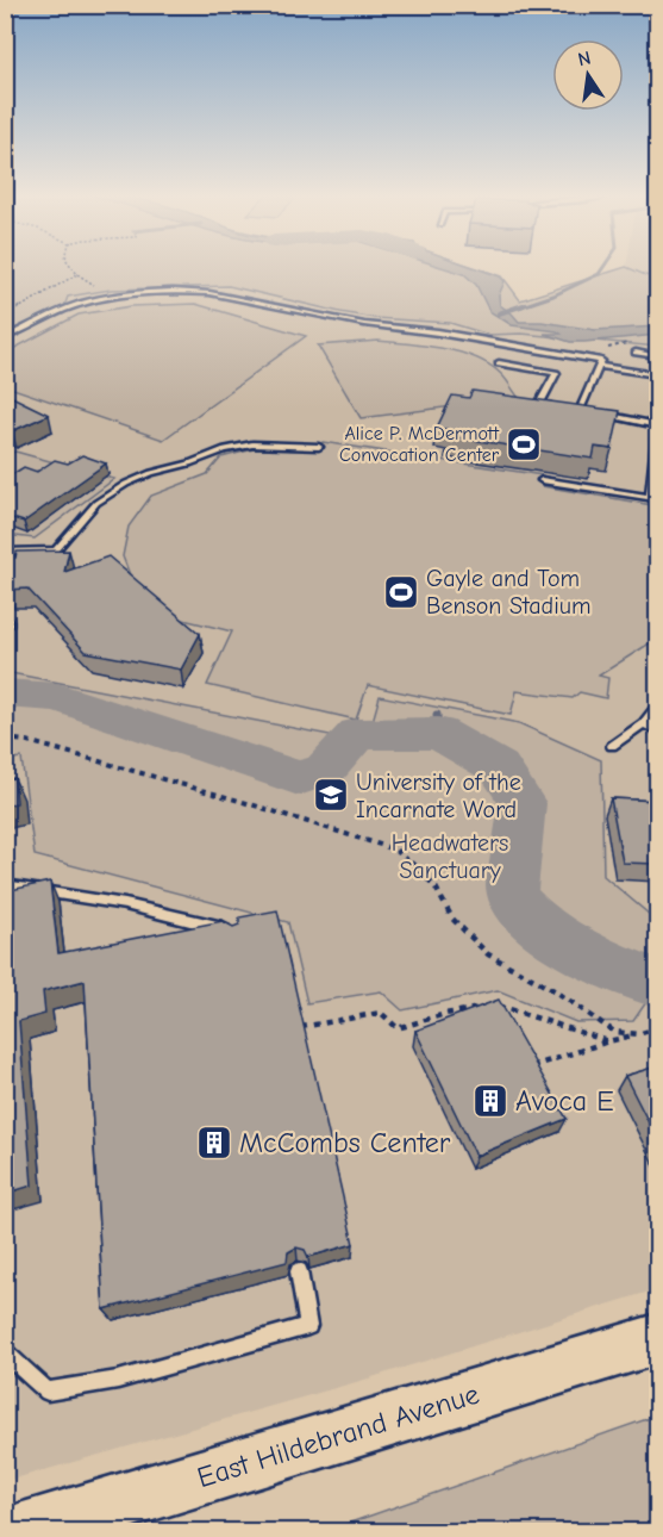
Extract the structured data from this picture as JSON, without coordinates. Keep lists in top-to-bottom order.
{
  "streets": {
    "main road": ["East Hildebrand Avenue"]
  },
  "parks": ["Headwaters Sanctuary"],
  "places": {
    "sports": ["Alice P. McDermott Convocation Center", "Gayle and Tom Benson Stadium"],
    "school or university": ["University of the Incarnate Word"],
    "building": ["Avoca E", "McCombs Center"]
  },
  "north": "top"
}
